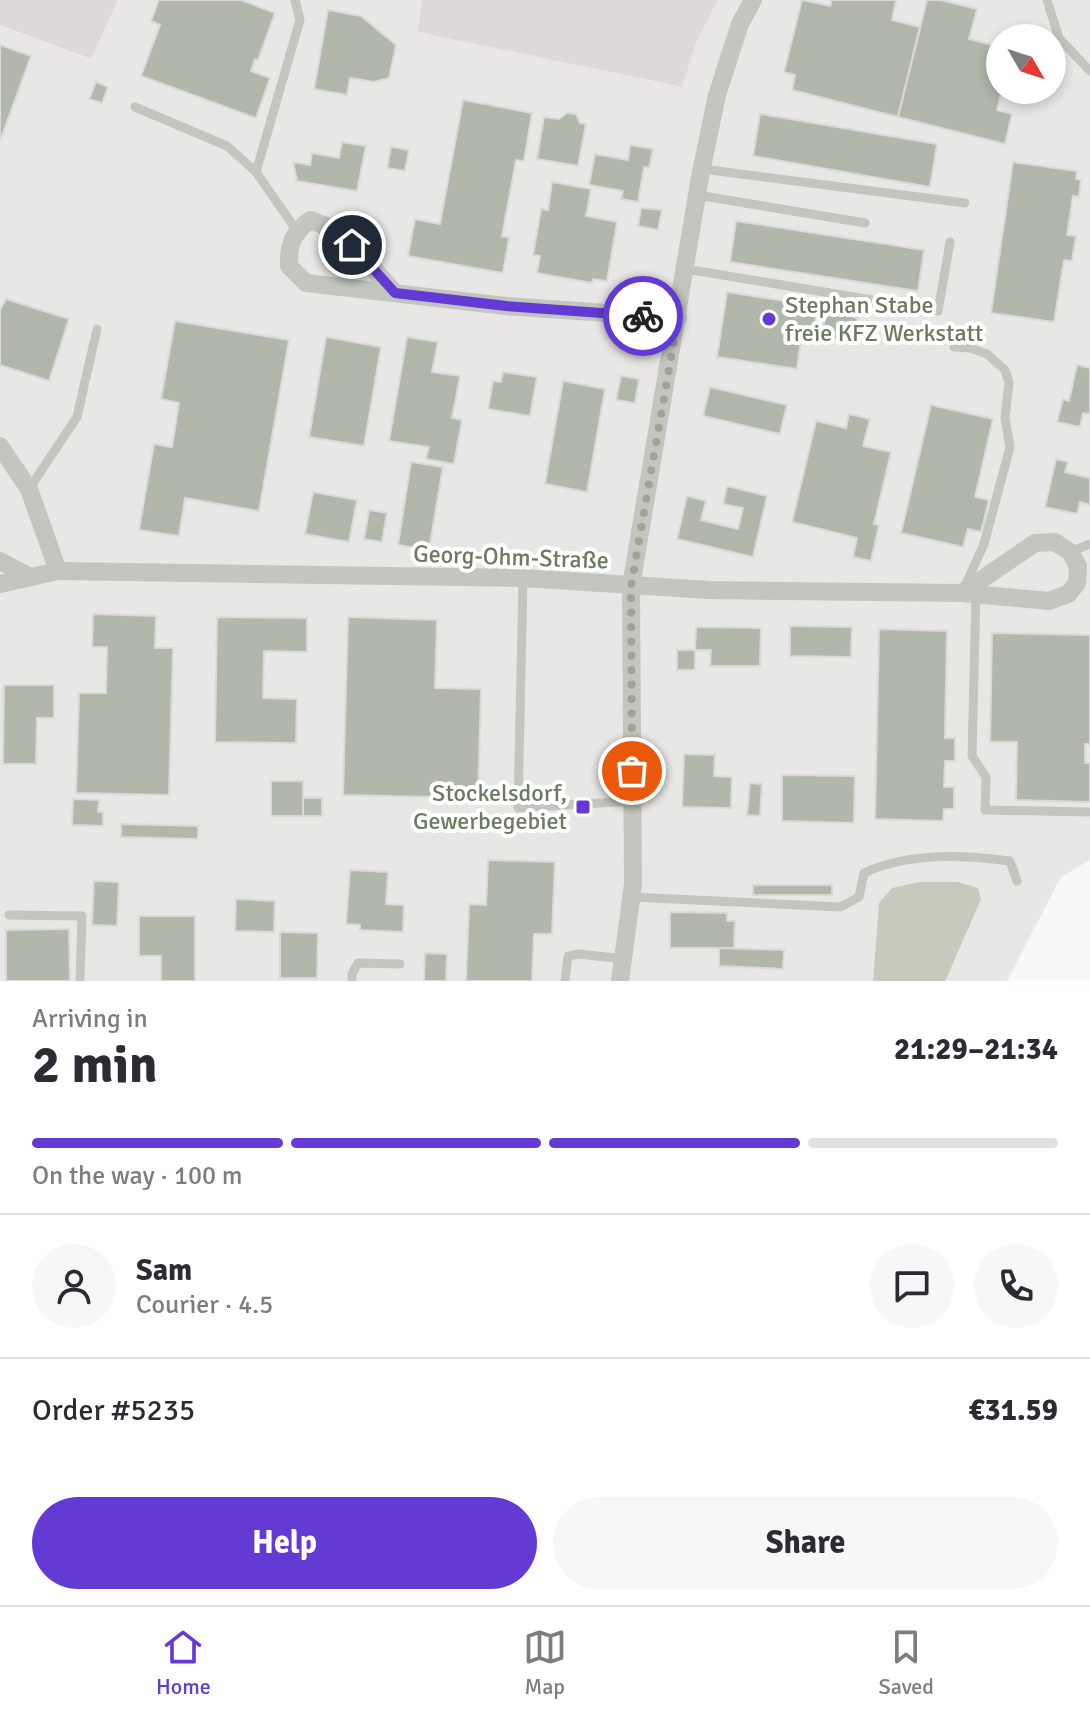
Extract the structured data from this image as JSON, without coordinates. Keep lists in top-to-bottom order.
{
  "streets": {
    "street": ["Georg-Ohm-Straße"]
  },
  "places": {
    "other": ["Stephan Stabe freie KFZ Werkstatt"],
    "transit": ["Stockelsdorf, Gewerbegebiet"]
  },
  "north": "bottom right",
  "page": {
    "heading": ["2 min", "Arriving in", "21:29–21:34"],
    "panel": [
      "Sam",
      "Courier · 4.5",
      "Order #5235",
      "€31.59"
    ],
    "bar": "On the way · 100 m",
    "buttons": ["Help", "Share"],
    "tabs": ["Home", "Map", "Saved"]
  }
}
